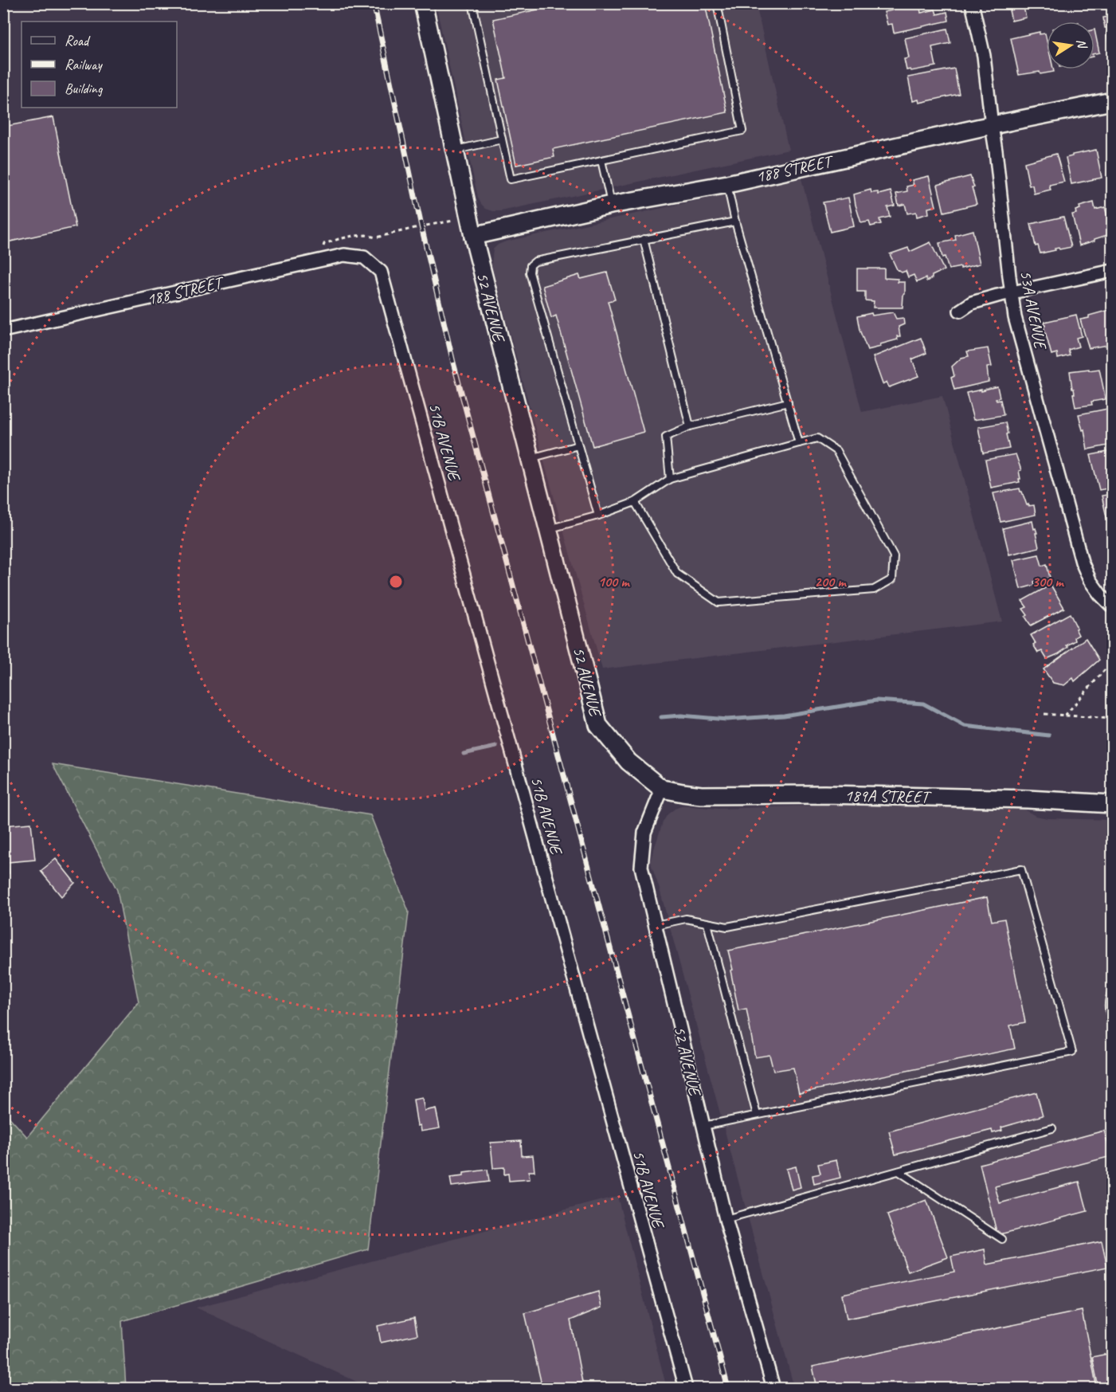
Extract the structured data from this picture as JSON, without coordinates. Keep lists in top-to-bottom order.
{
  "streets": {
    "street": [
      "188 STREET",
      "52 AVENUE",
      "53A AVENUE",
      "51B AVENUE",
      "189A STREET"
    ]
  },
  "crossings": [
    ["188 STREET", "52 AVENUE"],
    ["188 STREET", "53A AVENUE"],
    ["188 STREET", "51B AVENUE"],
    ["52 AVENUE", "189A STREET"]
  ],
  "legend": ["Road", "Railway", "Building"],
  "north": "right",
  "rings": ["100 m", "200 m", "300 m"]
}
